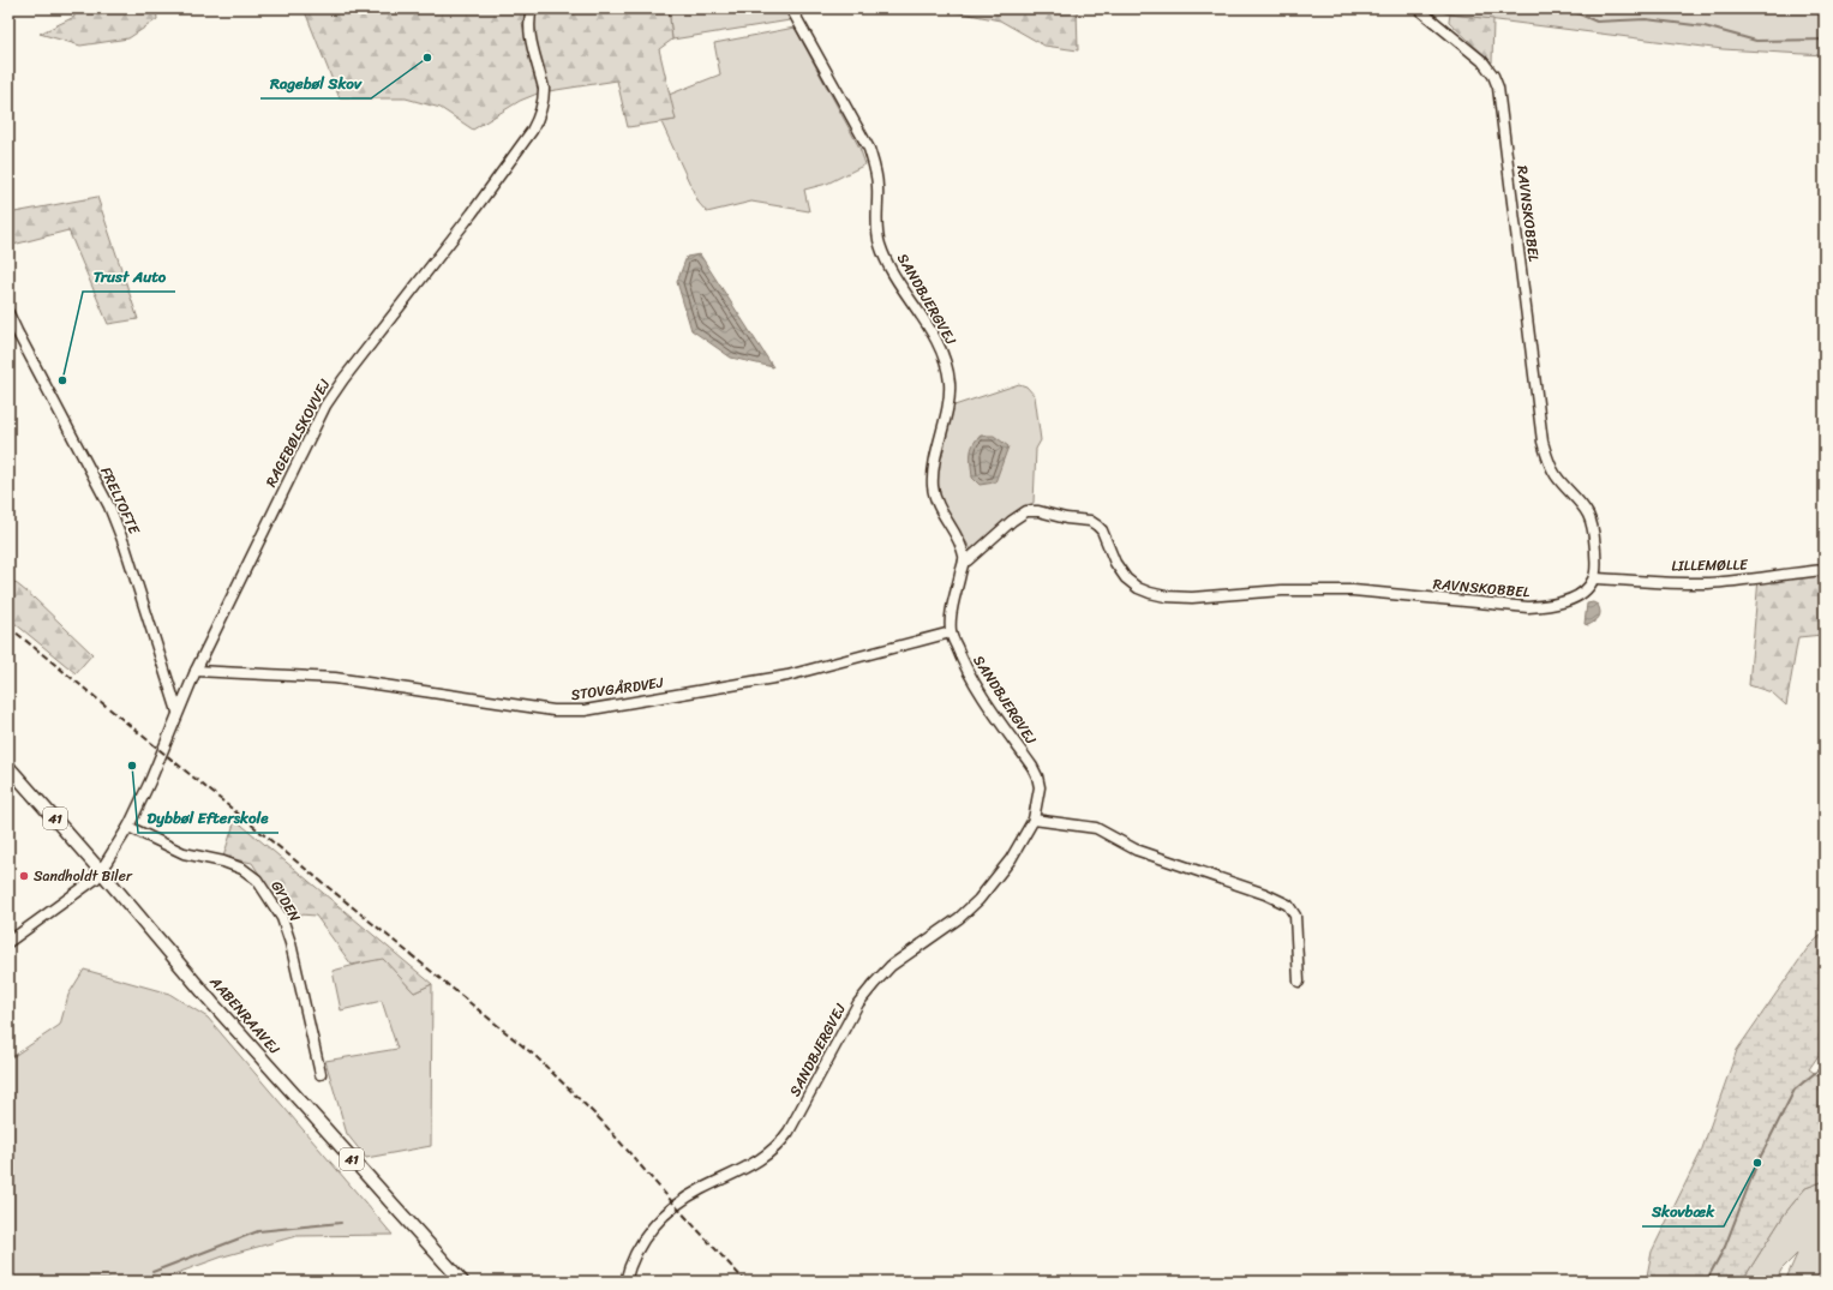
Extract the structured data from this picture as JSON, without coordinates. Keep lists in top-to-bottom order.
{
  "streets": {
    "main road": ["41", "AABENRAAVEJ"],
    "street": [
      "RAVNSKOBBEL",
      "SANDBJERGVEJ",
      "RAGEBØLSKOVVEJ",
      "FRELTOFTE",
      "LILLEMØLLE",
      "STOVGÅRDVEJ",
      "GYDEN"
    ]
  },
  "crossings": [
    ["RAVNSKOBBEL", "SANDBJERGVEJ"],
    ["RAVNSKOBBEL", "LILLEMØLLE"],
    ["SANDBJERGVEJ", "STOVGÅRDVEJ"],
    ["RAGEBØLSKOVVEJ", "FRELTOFTE"],
    ["RAGEBØLSKOVVEJ", "STOVGÅRDVEJ"],
    ["RAGEBØLSKOVVEJ", "GYDEN"],
    ["RAGEBØLSKOVVEJ", "AABENRAAVEJ"]
  ],
  "places": [
    "Ragebøl Skov",
    "Trust Auto",
    "Dybbøl Efterskole",
    "Sandholdt Biler",
    "Skovbæk"
  ]
}
